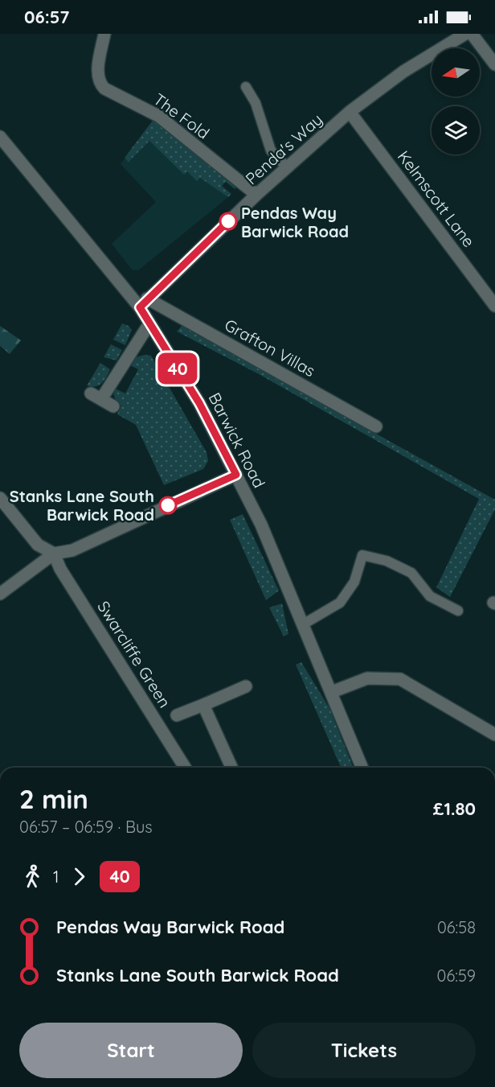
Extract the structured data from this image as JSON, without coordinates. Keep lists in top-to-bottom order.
{
  "streets": {
    "street": [
      "The Fold",
      "Penda's Way",
      "Kelmscott Lane",
      "Grafton Villas",
      "Barwick Road",
      "Swarcliffe Green"
    ]
  },
  "crossings": [
    ["The Fold", "Penda's Way"],
    ["Penda's Way", "Kelmscott Lane"],
    ["Penda's Way", "Grafton Villas"],
    ["Penda's Way", "Barwick Road"],
    ["Grafton Villas", "Barwick Road"]
  ],
  "places": ["Pendas Way Barwick Road", "Stanks Lane South Barwick Road"],
  "lines": ["bus line 40"],
  "north": "left",
  "page": {
    "status": "06:57",
    "on_map": "40",
    "heading": ["2 min", "06:57 – 06:59 · Bus", "£1.80"],
    "legs": ["1", "40"],
    "list": [
      {
        "name": "Pendas Way Barwick Road",
        "value": "06:58"
      },
      {
        "name": "Stanks Lane South Barwick Road",
        "value": "06:59"
      }
    ],
    "buttons": ["Start", "Tickets"]
  }
}
